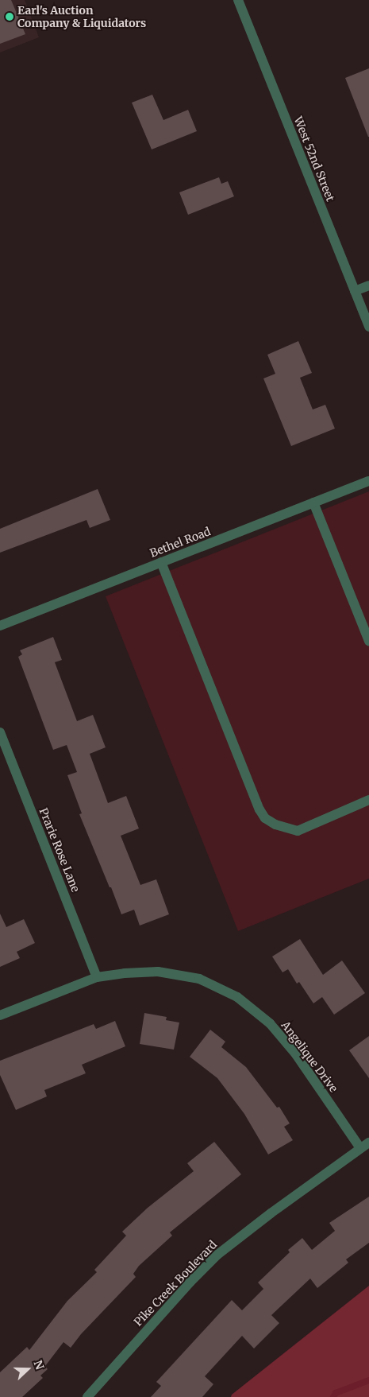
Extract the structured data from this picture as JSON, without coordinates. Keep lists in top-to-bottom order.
{
  "streets": {
    "street": [
      "West 52nd Street",
      "Bethel Road",
      "Prarie Rose Lane",
      "Angelique Drive",
      "Pike Creek Boulevard"
    ]
  },
  "crossings": [
    ["Prarie Rose Lane", "Angelique Drive"],
    ["Angelique Drive", "Pike Creek Boulevard"]
  ],
  "places": ["Earl's Auction Company & Liquidators"],
  "north": "right"
}
